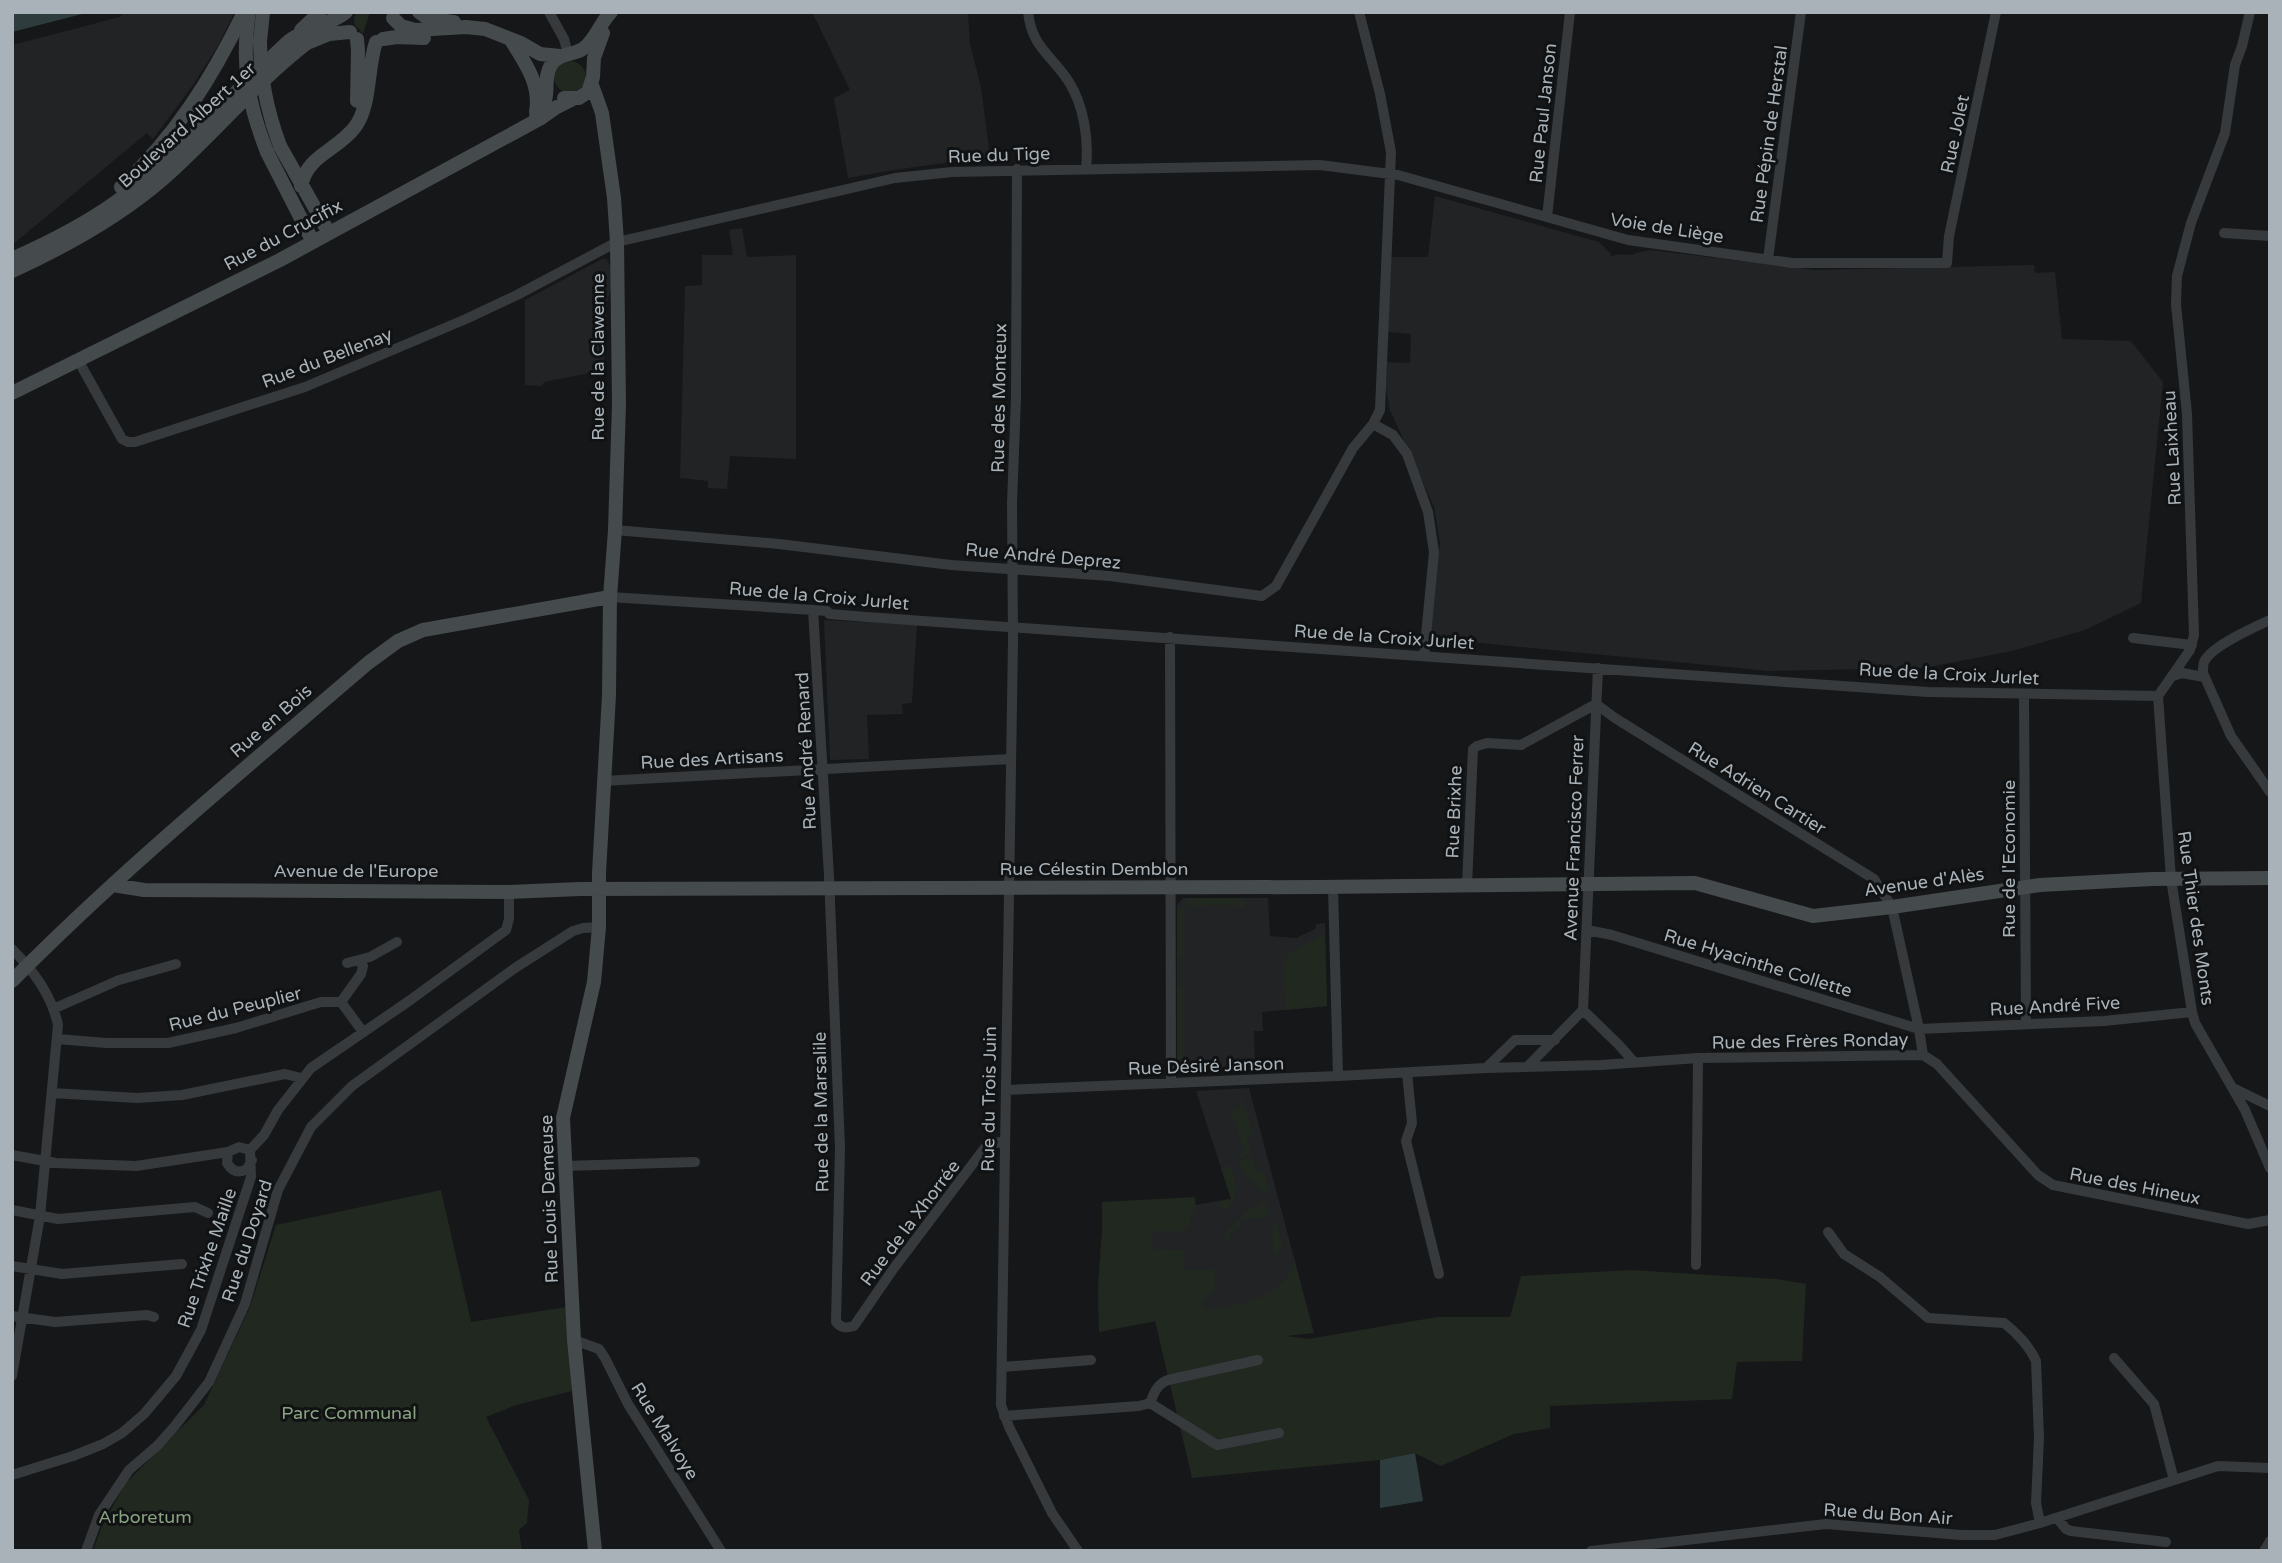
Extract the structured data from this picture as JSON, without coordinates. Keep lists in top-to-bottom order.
{
  "streets": {
    "street": [
      "Rue Paul Janson",
      "Boulevard Albert 1er",
      "Rue Pépin de Herstal",
      "Rue Jolet",
      "Rue du Tige",
      "Voie de Liège",
      "Rue du Crucifix",
      "Rue de la Clawenne",
      "Rue du Bellenay",
      "Rue des Monteux",
      "Rue Laixheau",
      "Rue André Deprez",
      "Rue de la Croix Jurlet",
      "Rue en Bois",
      "Rue André Renard",
      "Rue des Artisans",
      "Rue Adrien Cartier",
      "Rue Brixhe",
      "Avenue Francisco Ferrer",
      "Rue de l'Economie",
      "Rue Célestin Demblon",
      "Avenue de l'Europe",
      "Avenue d'Alès",
      "Rue Thier des Monts",
      "Rue Hyacinthe Collette",
      "Rue André Five",
      "Rue du Peuplier",
      "Rue des Frères Ronday",
      "Rue Désiré Janson",
      "Rue du Trois Juin",
      "Rue de la Marsalile",
      "Rue des Hineux",
      "Rue Louis Demeuse",
      "Rue de la Xhorrée",
      "Rue du Doyard",
      "Rue Trixhe Maille",
      "Rue Malvoye",
      "Rue du Bon Air"
    ]
  },
  "crossings": [
    ["Rue Paul Janson", "Voie de Liège"],
    ["Rue Pépin de Herstal", "Voie de Liège"],
    ["Rue Jolet", "Voie de Liège"],
    ["Rue du Tige", "Voie de Liège"],
    ["Rue du Tige", "Rue de la Clawenne"],
    ["Rue du Tige", "Rue du Bellenay"],
    ["Rue du Tige", "Rue des Monteux"],
    ["Rue du Crucifix", "Rue de la Clawenne"],
    ["Rue du Crucifix", "Rue du Bellenay"],
    ["Rue de la Clawenne", "Rue du Bellenay"],
    ["Rue de la Clawenne", "Rue André Deprez"],
    ["Rue de la Clawenne", "Rue de la Croix Jurlet"],
    ["Rue de la Clawenne", "Rue en Bois"],
    ["Rue de la Clawenne", "Rue Louis Demeuse"],
    ["Rue des Monteux", "Rue André Deprez"],
    ["Rue des Monteux", "Rue de la Croix Jurlet"],
    ["Rue des Monteux", "Rue du Trois Juin"],
    ["Rue de la Croix Jurlet", "Rue en Bois"],
    ["Rue de la Croix Jurlet", "Rue André Renard"],
    ["Rue de la Croix Jurlet", "Avenue Francisco Ferrer"],
    ["Rue de la Croix Jurlet", "Rue de l'Economie"],
    ["Rue de la Croix Jurlet", "Rue Thier des Monts"],
    ["Rue de la Croix Jurlet", "Rue du Trois Juin"],
    ["Rue de la Croix Jurlet", "Rue Louis Demeuse"],
    ["Rue en Bois", "Avenue de l'Europe"],
    ["Rue en Bois", "Rue Louis Demeuse"],
    ["Rue André Renard", "Rue des Artisans"],
    ["Rue André Renard", "Rue Célestin Demblon"],
    ["Rue André Renard", "Rue de la Marsalile"],
    ["Rue des Artisans", "Rue du Trois Juin"],
    ["Rue des Artisans", "Rue Louis Demeuse"],
    ["Rue Adrien Cartier", "Rue Brixhe"],
    ["Rue Adrien Cartier", "Avenue Francisco Ferrer"],
    ["Rue Adrien Cartier", "Avenue d'Alès"],
    ["Rue Brixhe", "Avenue Francisco Ferrer"],
    ["Rue Brixhe", "Rue Célestin Demblon"],
    ["Avenue Francisco Ferrer", "Rue Célestin Demblon"],
    ["Avenue Francisco Ferrer", "Avenue d'Alès"],
    ["Avenue Francisco Ferrer", "Rue Hyacinthe Collette"],
    ["Rue de l'Economie", "Avenue d'Alès"],
    ["Rue de l'Economie", "Rue André Five"],
    ["Rue Célestin Demblon", "Avenue de l'Europe"],
    ["Rue Célestin Demblon", "Avenue d'Alès"],
    ["Rue Célestin Demblon", "Rue du Trois Juin"],
    ["Rue Célestin Demblon", "Rue de la Marsalile"],
    ["Rue Célestin Demblon", "Rue Louis Demeuse"],
    ["Avenue de l'Europe", "Rue Louis Demeuse"],
    ["Avenue de l'Europe", "Rue Trixhe Maille"],
    ["Avenue d'Alès", "Rue Thier des Monts"],
    ["Rue Thier des Monts", "Rue André Five"],
    ["Rue Hyacinthe Collette", "Rue André Five"],
    ["Rue des Frères Ronday", "Rue Désiré Janson"],
    ["Rue des Frères Ronday", "Rue des Hineux"],
    ["Rue Désiré Janson", "Rue du Trois Juin"],
    ["Rue du Trois Juin", "Rue de la Xhorrée"],
    ["Rue de la Marsalile", "Rue de la Xhorrée"],
    ["Rue Louis Demeuse", "Rue du Doyard"],
    ["Rue Louis Demeuse", "Rue Malvoye"]
  ],
  "parks": ["Parc Communal", "Arboretum"]
}
